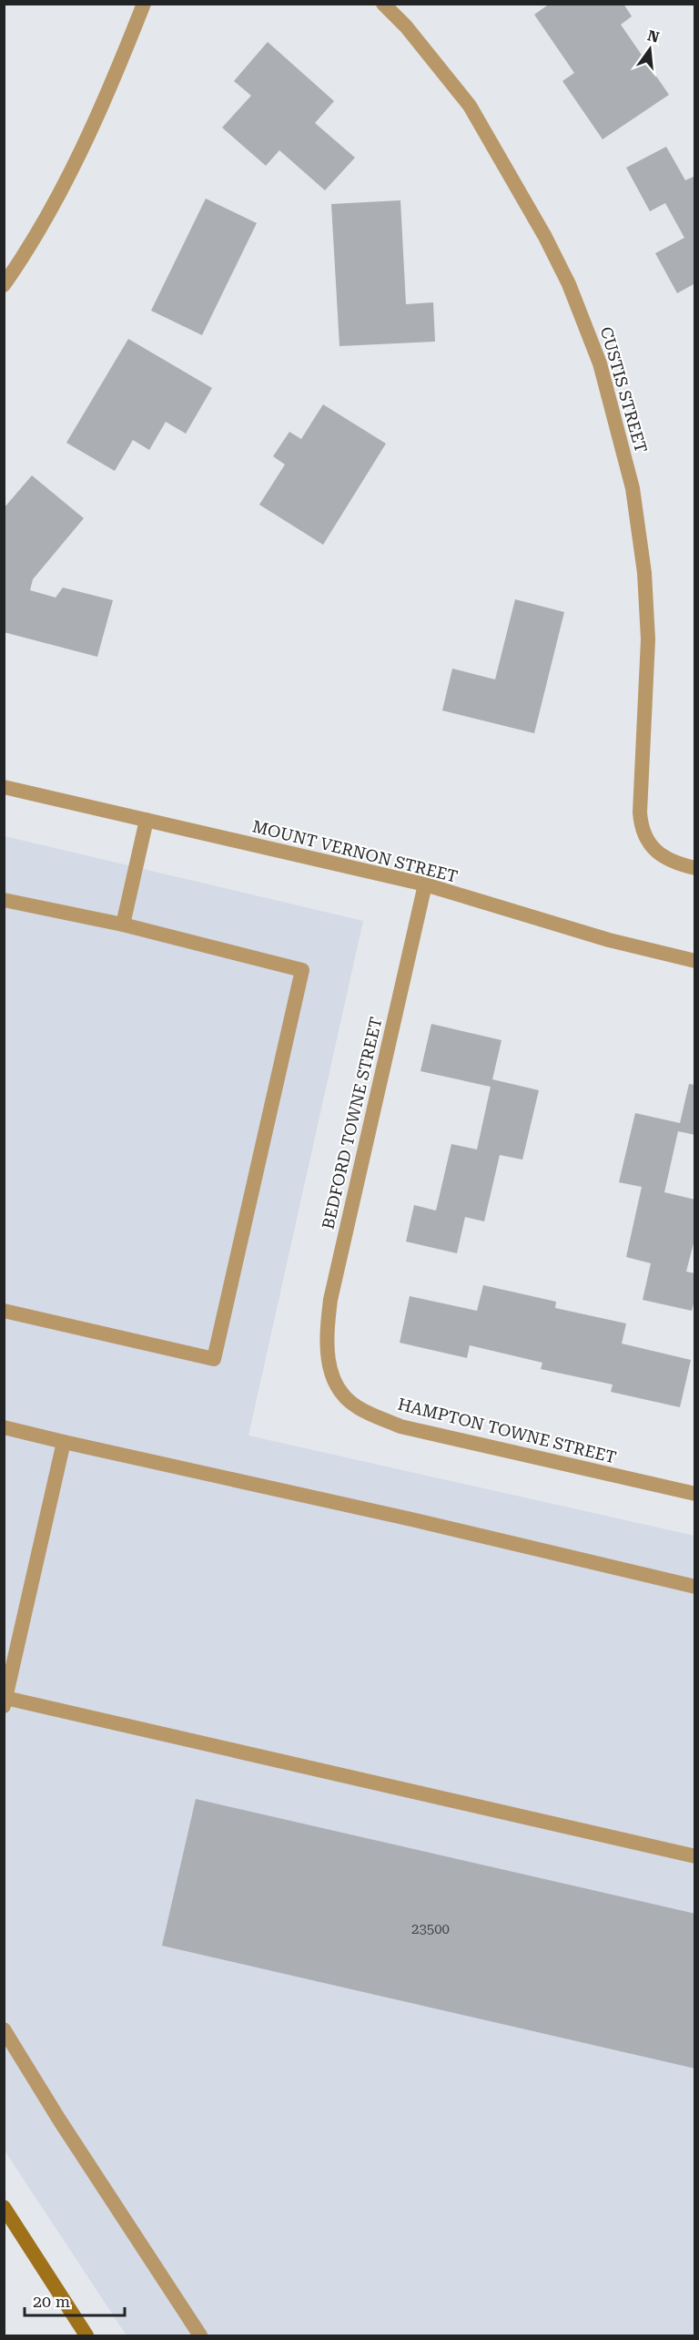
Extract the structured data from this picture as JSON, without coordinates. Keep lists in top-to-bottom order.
{
  "streets": {
    "street": [
      "CUSTIS STREET",
      "MOUNT VERNON STREET",
      "BEDFORD TOWNE STREET",
      "HAMPTON TOWNE STREET"
    ]
  },
  "crossings": [
    ["MOUNT VERNON STREET", "BEDFORD TOWNE STREET"],
    ["BEDFORD TOWNE STREET", "HAMPTON TOWNE STREET"]
  ],
  "house_numbers": ["23500"],
  "scale_bar": "20 m",
  "north": "top"
}
